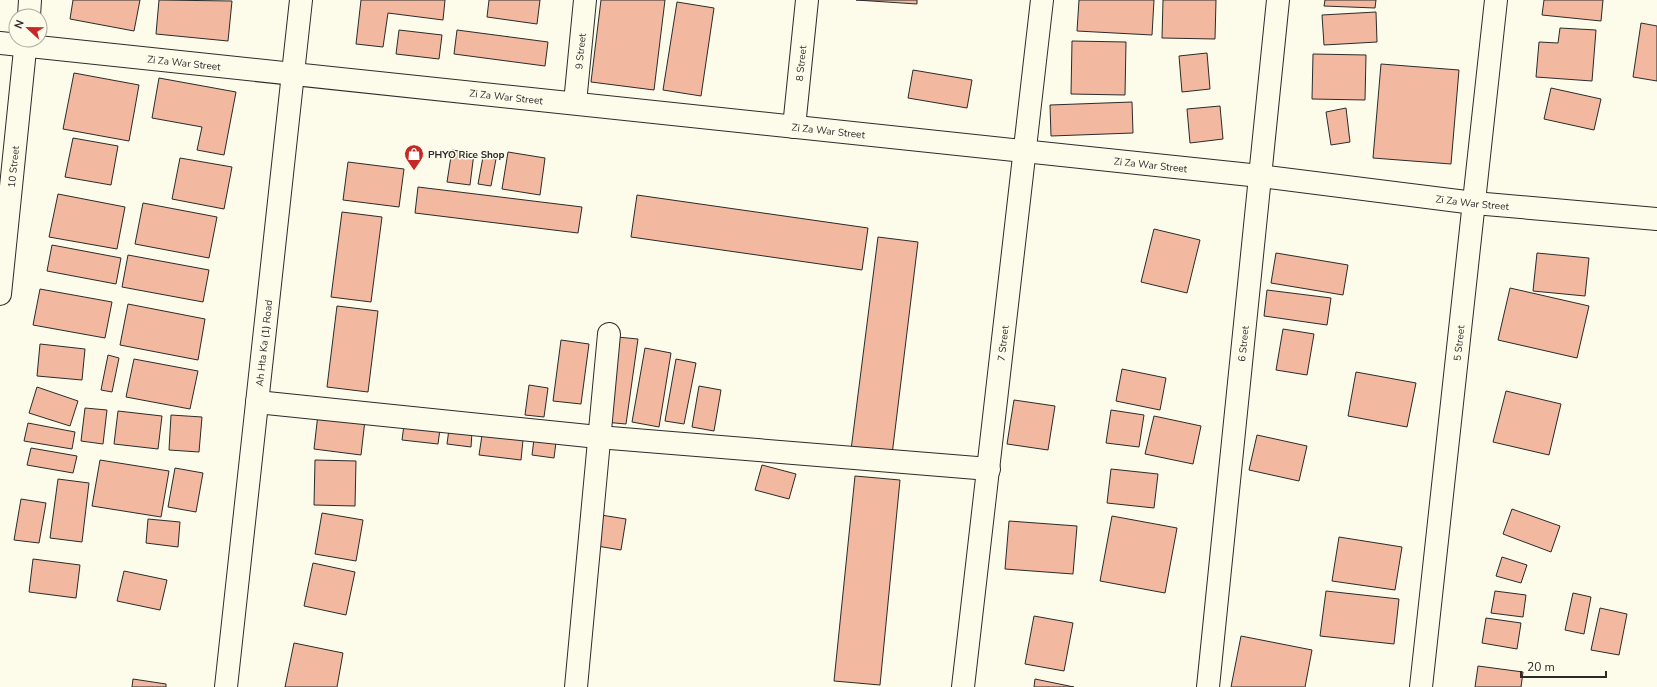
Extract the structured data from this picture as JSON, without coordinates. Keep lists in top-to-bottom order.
{
  "streets": {
    "street": [
      "9 Street",
      "Zi Za War Street",
      "8 Street",
      "10 Street",
      "6 Street",
      "Ah Hta Ka (1) Road",
      "7 Street",
      "5 Street"
    ]
  },
  "crossings": [
    ["9 Street", "Zi Za War Street"],
    ["Zi Za War Street", "8 Street"],
    ["Zi Za War Street", "6 Street"],
    ["Zi Za War Street", "Ah Hta Ka (1) Road"],
    ["Zi Za War Street", "7 Street"],
    ["Zi Za War Street", "5 Street"]
  ],
  "places": {
    "shop": ["PHYO Rice Shop"]
  },
  "scale_bar": "20 m",
  "north": "left"
}
